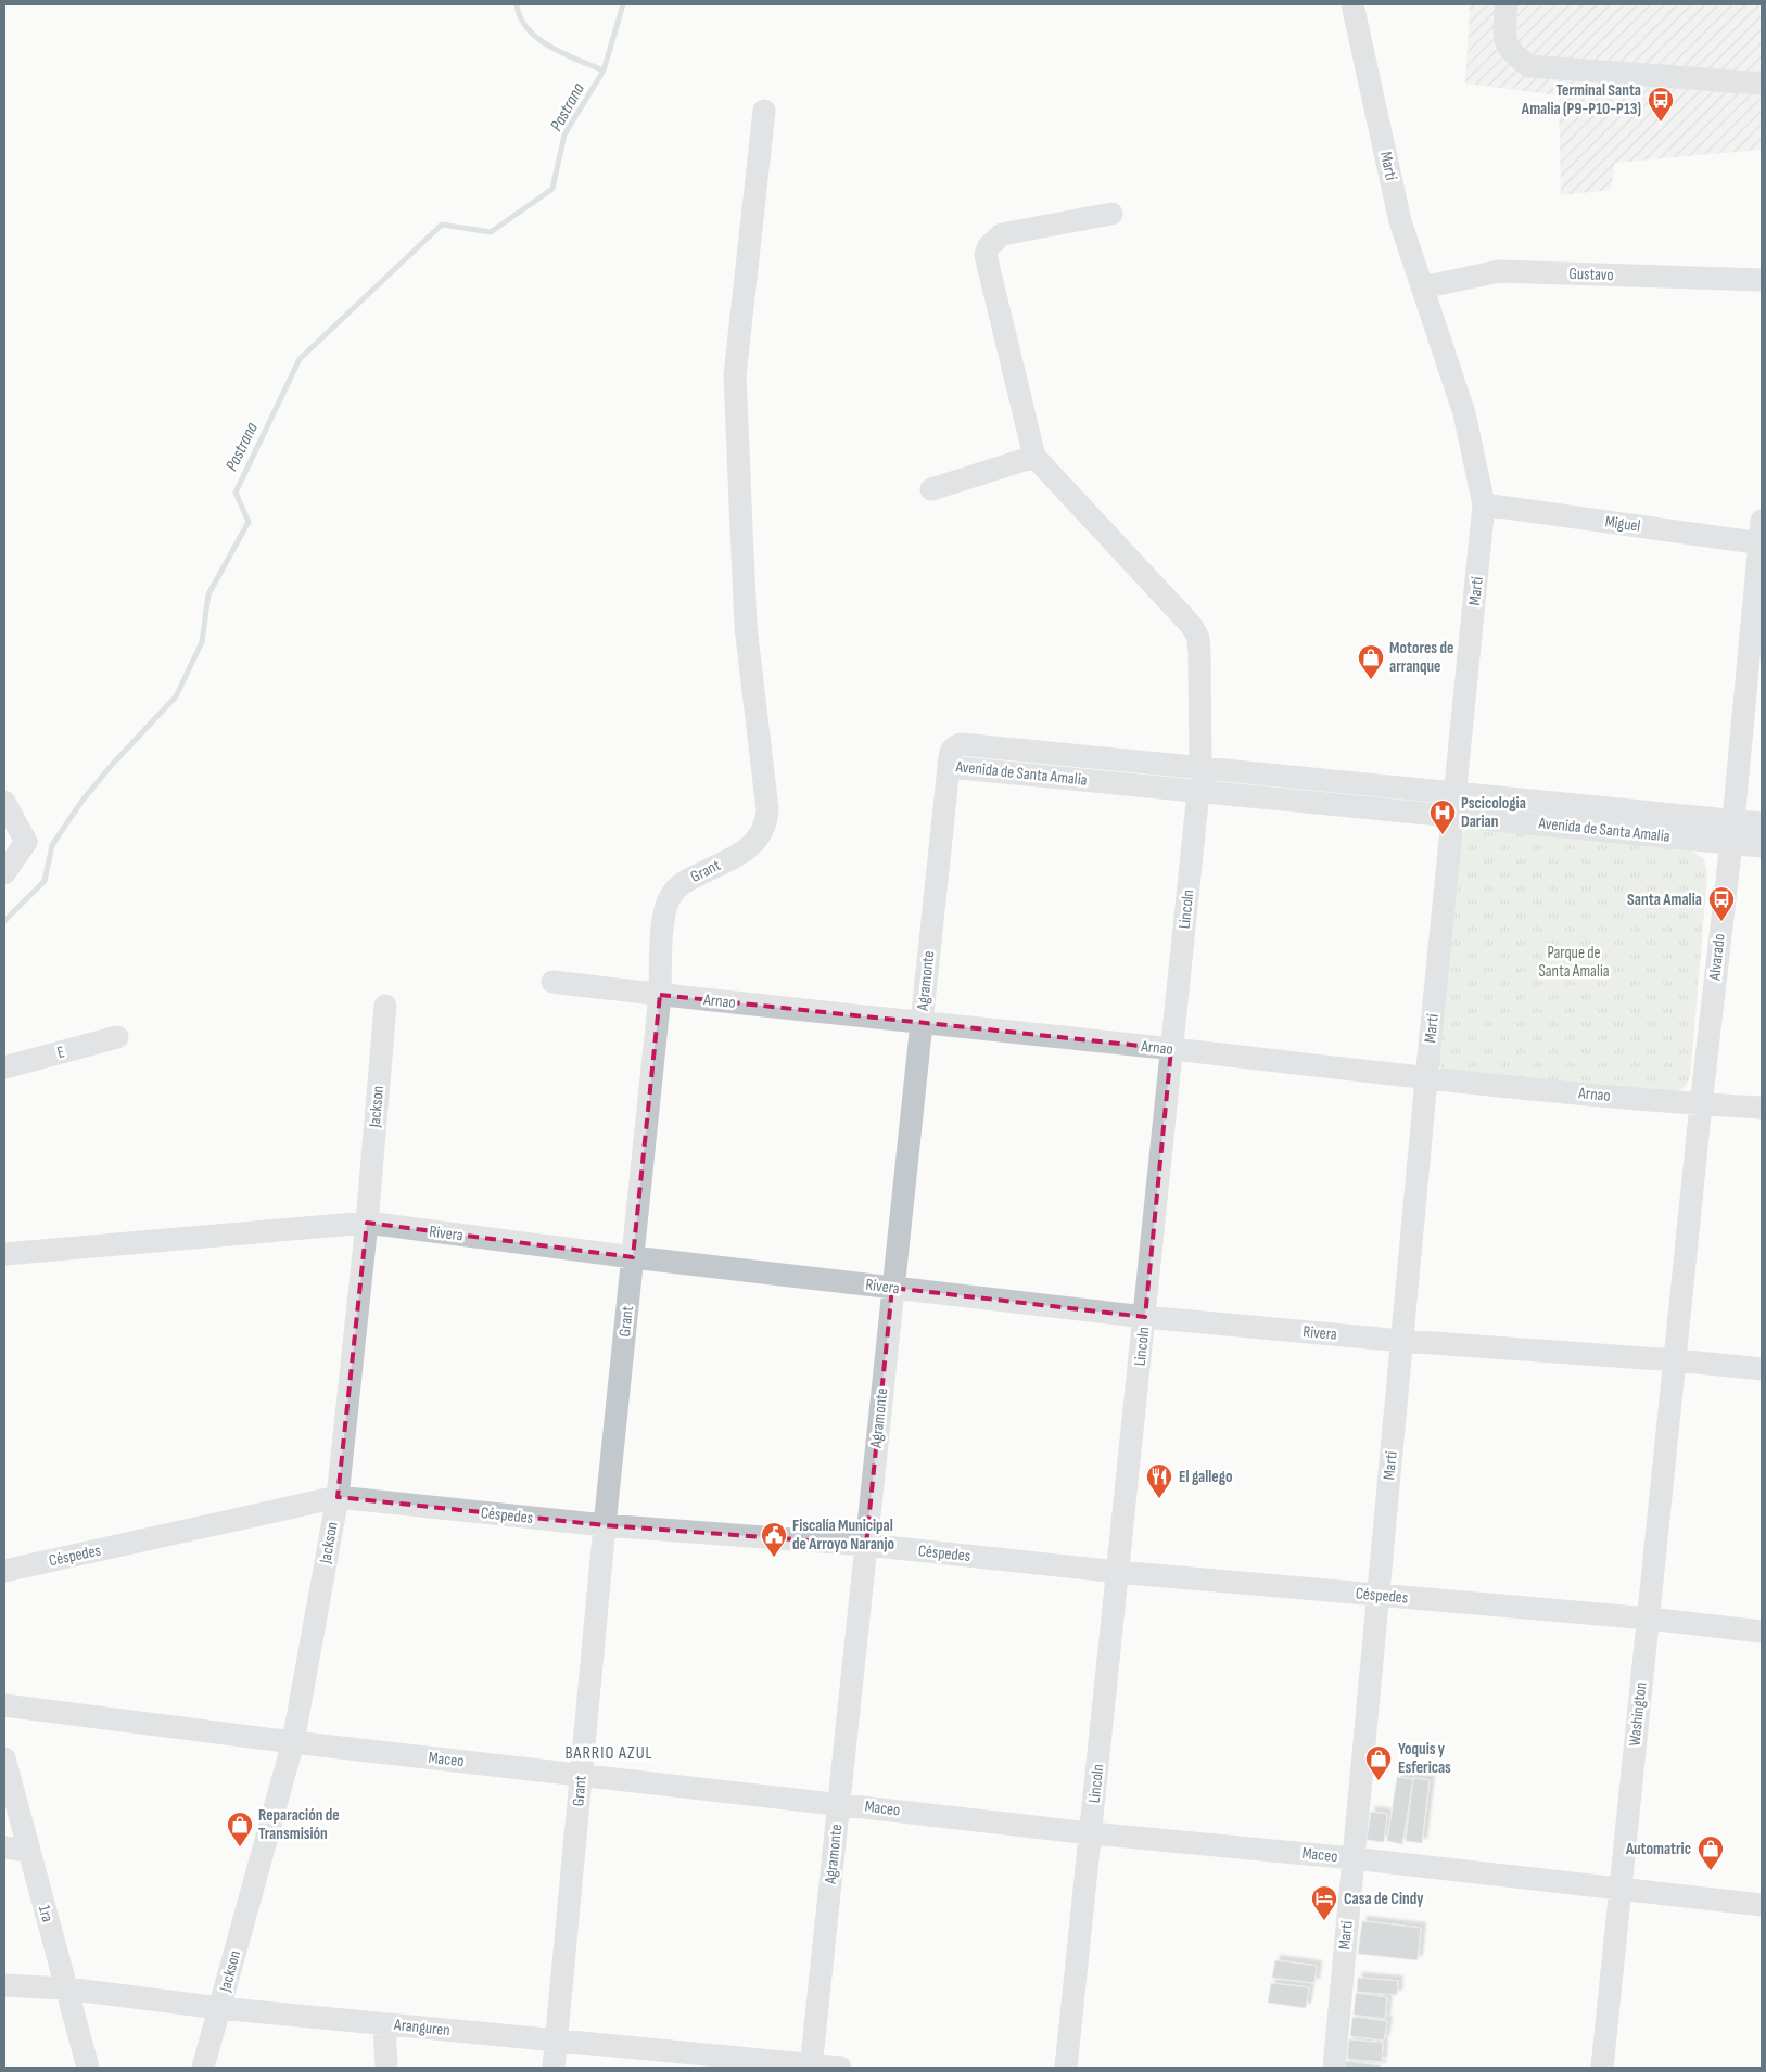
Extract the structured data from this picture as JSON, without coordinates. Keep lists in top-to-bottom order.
{
  "streets": {
    "street": [
      "Martí",
      "Gustavo",
      "Miguel",
      "Avenida de Santa Amalia",
      "Grant",
      "Lincoln",
      "Alvarado",
      "Agramonte",
      "Arnao",
      "E",
      "Jackson",
      "Rivera",
      "Céspedes",
      "Washington",
      "Maceo",
      "1ra",
      "Aranguren"
    ]
  },
  "crossings": [
    ["Martí", "Gustavo"],
    ["Martí", "Miguel"],
    ["Martí", "Avenida de Santa Amalia"],
    ["Martí", "Arnao"],
    ["Martí", "Rivera"],
    ["Martí", "Céspedes"],
    ["Martí", "Maceo"],
    ["Miguel", "Alvarado"],
    ["Avenida de Santa Amalia", "Lincoln"],
    ["Avenida de Santa Amalia", "Alvarado"],
    ["Avenida de Santa Amalia", "Agramonte"],
    ["Grant", "Arnao"],
    ["Grant", "Rivera"],
    ["Grant", "Céspedes"],
    ["Grant", "Maceo"],
    ["Grant", "Aranguren"],
    ["Lincoln", "Arnao"],
    ["Lincoln", "Rivera"],
    ["Lincoln", "Céspedes"],
    ["Lincoln", "Maceo"],
    ["Alvarado", "Arnao"],
    ["Alvarado", "Rivera"],
    ["Alvarado", "Washington"],
    ["Agramonte", "Arnao"],
    ["Agramonte", "Rivera"],
    ["Agramonte", "Céspedes"],
    ["Agramonte", "Maceo"],
    ["Agramonte", "Aranguren"],
    ["Jackson", "Rivera"],
    ["Jackson", "Céspedes"],
    ["Jackson", "Maceo"],
    ["Jackson", "Aranguren"],
    ["Rivera", "Washington"],
    ["Céspedes", "Washington"],
    ["Washington", "Maceo"],
    ["1ra", "Aranguren"]
  ],
  "districts": ["BARRIO AZUL"],
  "water": ["Pastrana"],
  "parks": ["Parque de Santa Amalia"],
  "places": {
    "bus stop": ["Terminal Santa Amalia (P9-P10-P13)", "Santa Amalia"],
    "shop": [
      "Motores de arranque",
      "Yoquis y Esfericas",
      "Reparación de Transmisión",
      "Automatric"
    ],
    "hospital": ["Pscicologia Darian"],
    "restaurant": ["El gallego"],
    "public building": ["Fiscalía Municipal de Arroyo Naranjo"],
    "hotel": ["Casa de Cindy"]
  }
}
